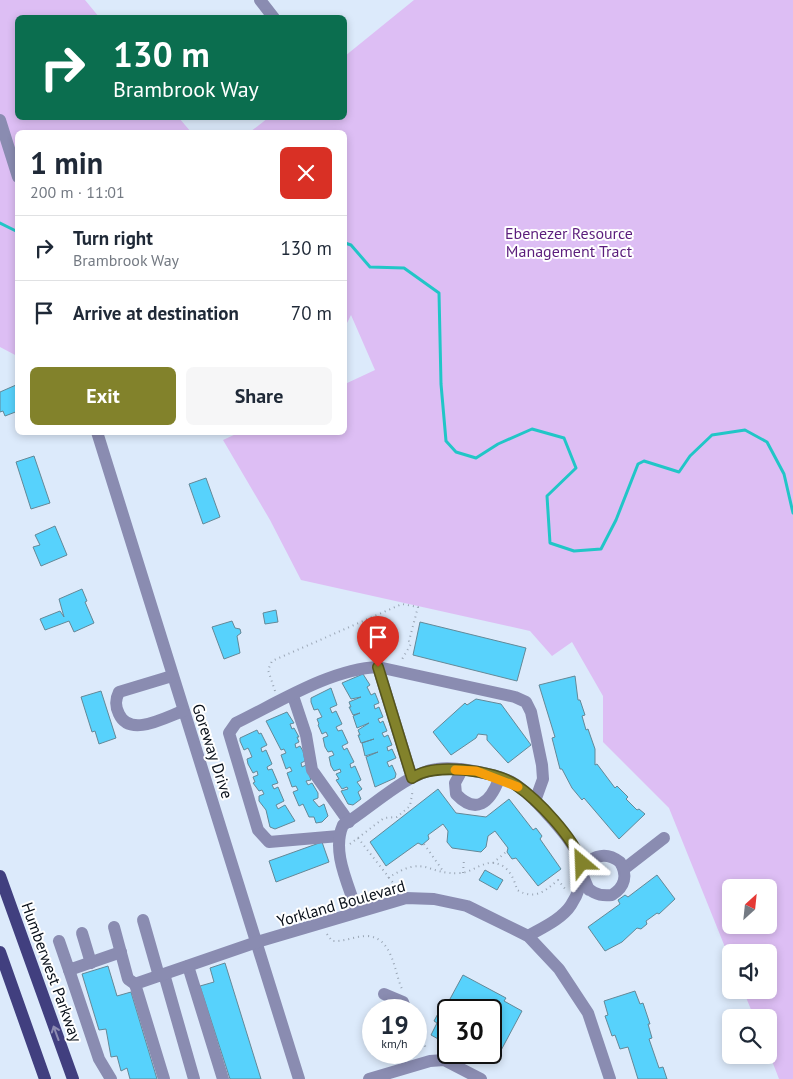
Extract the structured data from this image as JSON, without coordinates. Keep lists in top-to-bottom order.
{
  "streets": {
    "main road": ["Humberwest Parkway"],
    "street": ["Goreway Drive", "Yorkland Boulevard"]
  },
  "crossings": [
    ["Goreway Drive", "Yorkland Boulevard"]
  ],
  "parks": ["Ebenezer Resource Management Tract"],
  "north": "top right",
  "page": {
    "turn": ["130 m", "Brambrook Way"],
    "heading": ["1 min", "200 m · 11:01"],
    "list": [
      {
        "name": "Turn right",
        "note": "Brambrook Way",
        "value": "130 m"
      },
      {
        "name": "Arrive at destination",
        "value": "70 m"
      }
    ],
    "buttons": ["Exit", "Share"],
    "speed": "19 km/h",
    "limit": "30"
  }
}
